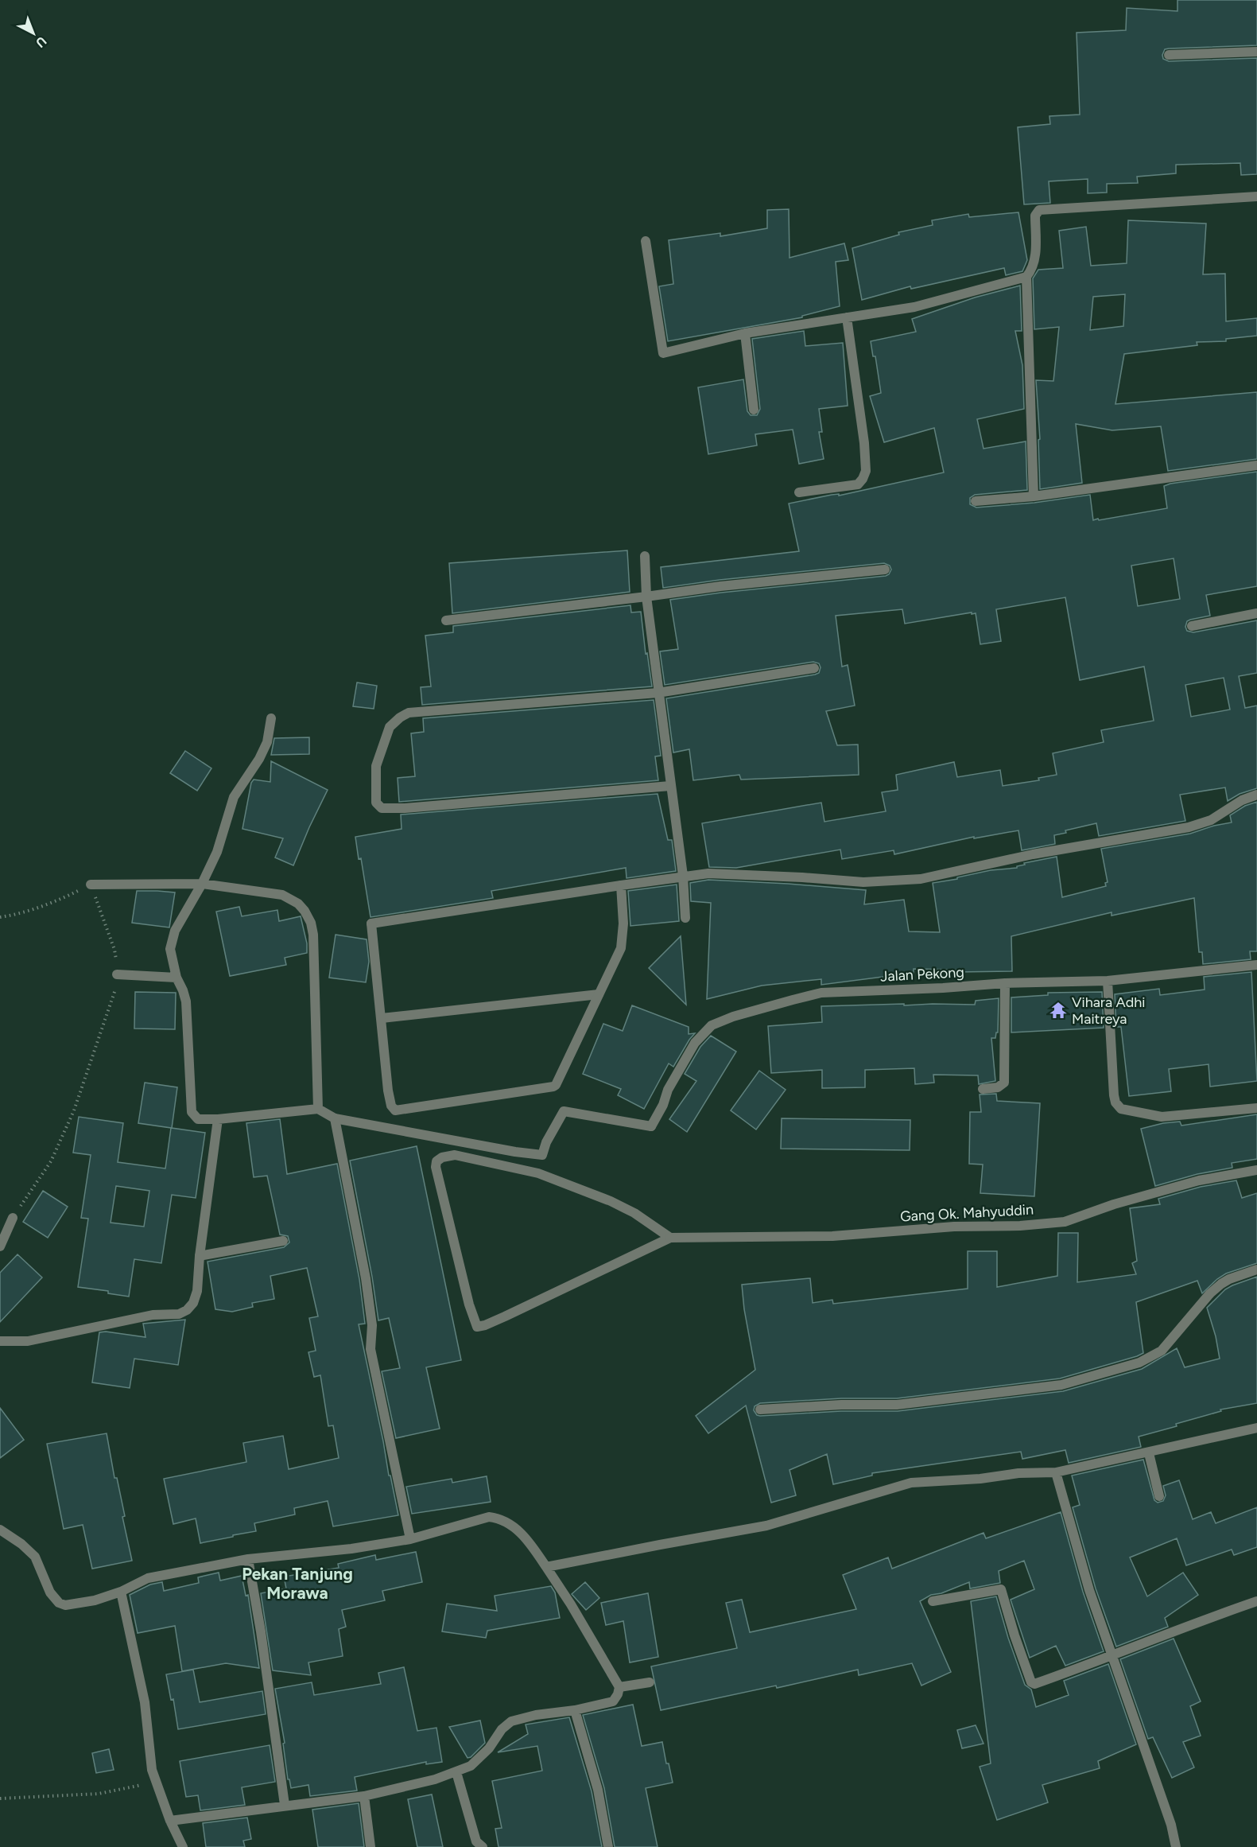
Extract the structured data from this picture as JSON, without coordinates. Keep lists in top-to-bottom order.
{
  "streets": {
    "street": ["Jalan Pekong", "Gang Ok. Mahyuddin"]
  },
  "districts": ["Pekan Tanjung Morawa"],
  "places": {
    "temple": ["Vihara Adhi Maitreya"]
  },
  "north": "bottom right"
}
